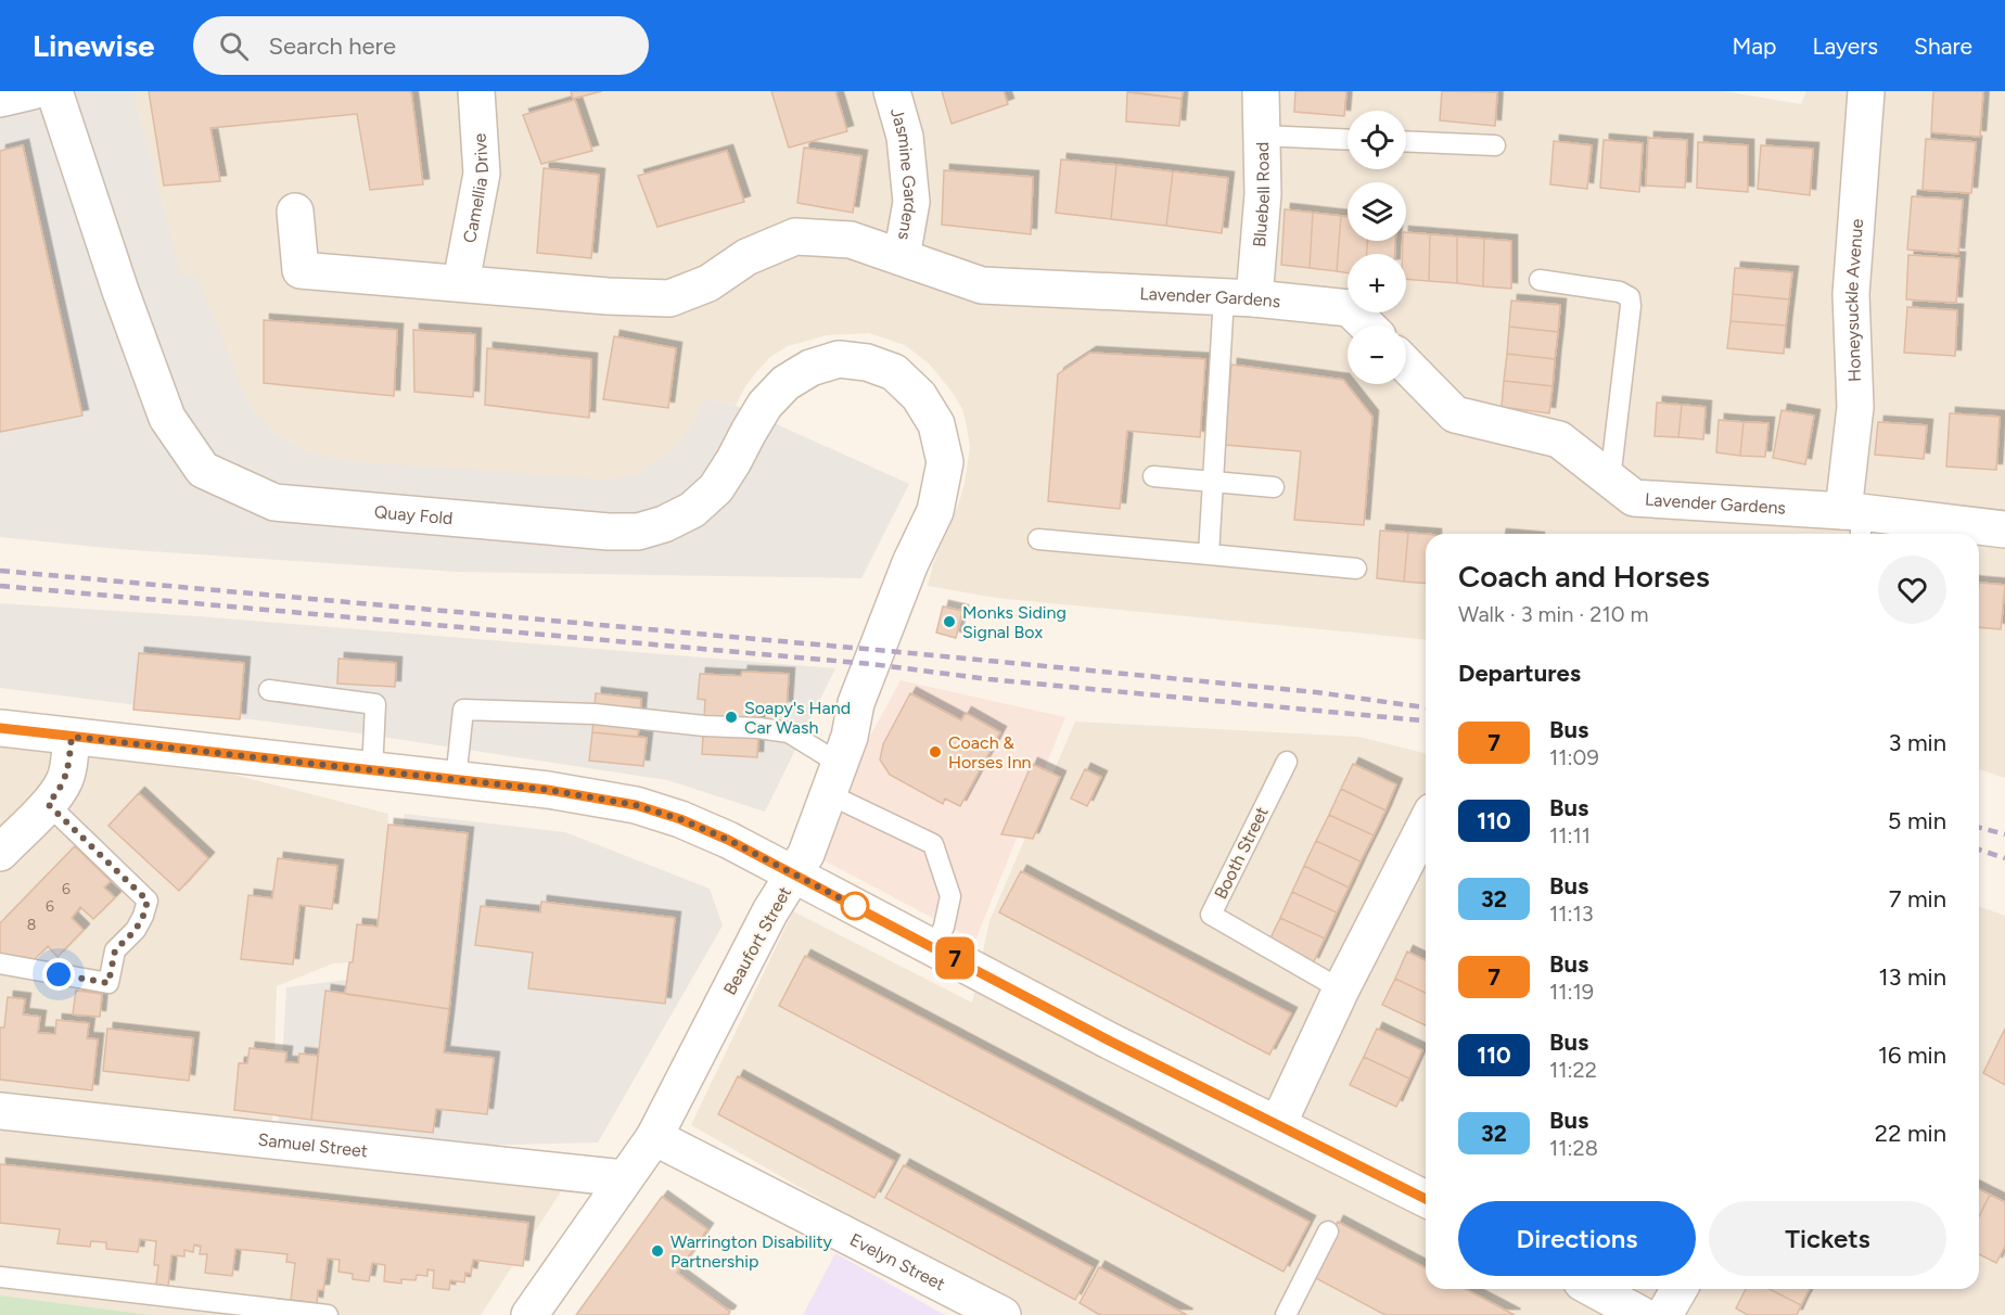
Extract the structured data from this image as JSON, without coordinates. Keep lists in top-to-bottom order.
{
  "streets": {
    "street": [
      "Jasmine Gardens",
      "Camellia Drive",
      "Bluebell Road",
      "Lavender Gardens",
      "Honeysuckle Avenue",
      "Quay Fold",
      "Beaufort Street",
      "Samuel Street",
      "Evelyn Street"
    ],
    "lane": ["Booth Street"]
  },
  "crossings": [
    ["Jasmine Gardens", "Lavender Gardens"],
    ["Camellia Drive", "Lavender Gardens"],
    ["Bluebell Road", "Lavender Gardens"],
    ["Lavender Gardens", "Honeysuckle Avenue"],
    ["Quay Fold", "Beaufort Street"],
    ["Beaufort Street", "Samuel Street"],
    ["Beaufort Street", "Evelyn Street"]
  ],
  "places": [
    "Monks Siding Signal Box",
    "Soapy's Hand Car Wash",
    "Coach & Horses Inn",
    "Warrington Disability Partnership"
  ],
  "lines": ["bus line 7"],
  "house_numbers": ["6", "6", "8"],
  "page": {
    "header": "Linewise",
    "search": "Search here",
    "nav": ["Map", "Layers", "Share"],
    "on_map": "7",
    "map_buttons": ["+", "−"],
    "heading": [
      ["Coach and Horses", "Walk · 3 min · 210 m"],
      "Departures"
    ],
    "list": [
      {
        "mark": "7",
        "name": "Bus",
        "note": "11:09",
        "value": "3 min"
      },
      {
        "mark": "110",
        "name": "Bus",
        "note": "11:11",
        "value": "5 min"
      },
      {
        "mark": "32",
        "name": "Bus",
        "note": "11:13",
        "value": "7 min"
      },
      {
        "mark": "7",
        "name": "Bus",
        "note": "11:19",
        "value": "13 min"
      },
      {
        "mark": "110",
        "name": "Bus",
        "note": "11:22",
        "value": "16 min"
      },
      {
        "mark": "32",
        "name": "Bus",
        "note": "11:28",
        "value": "22 min"
      }
    ],
    "buttons": ["Directions", "Tickets"]
  }
}
